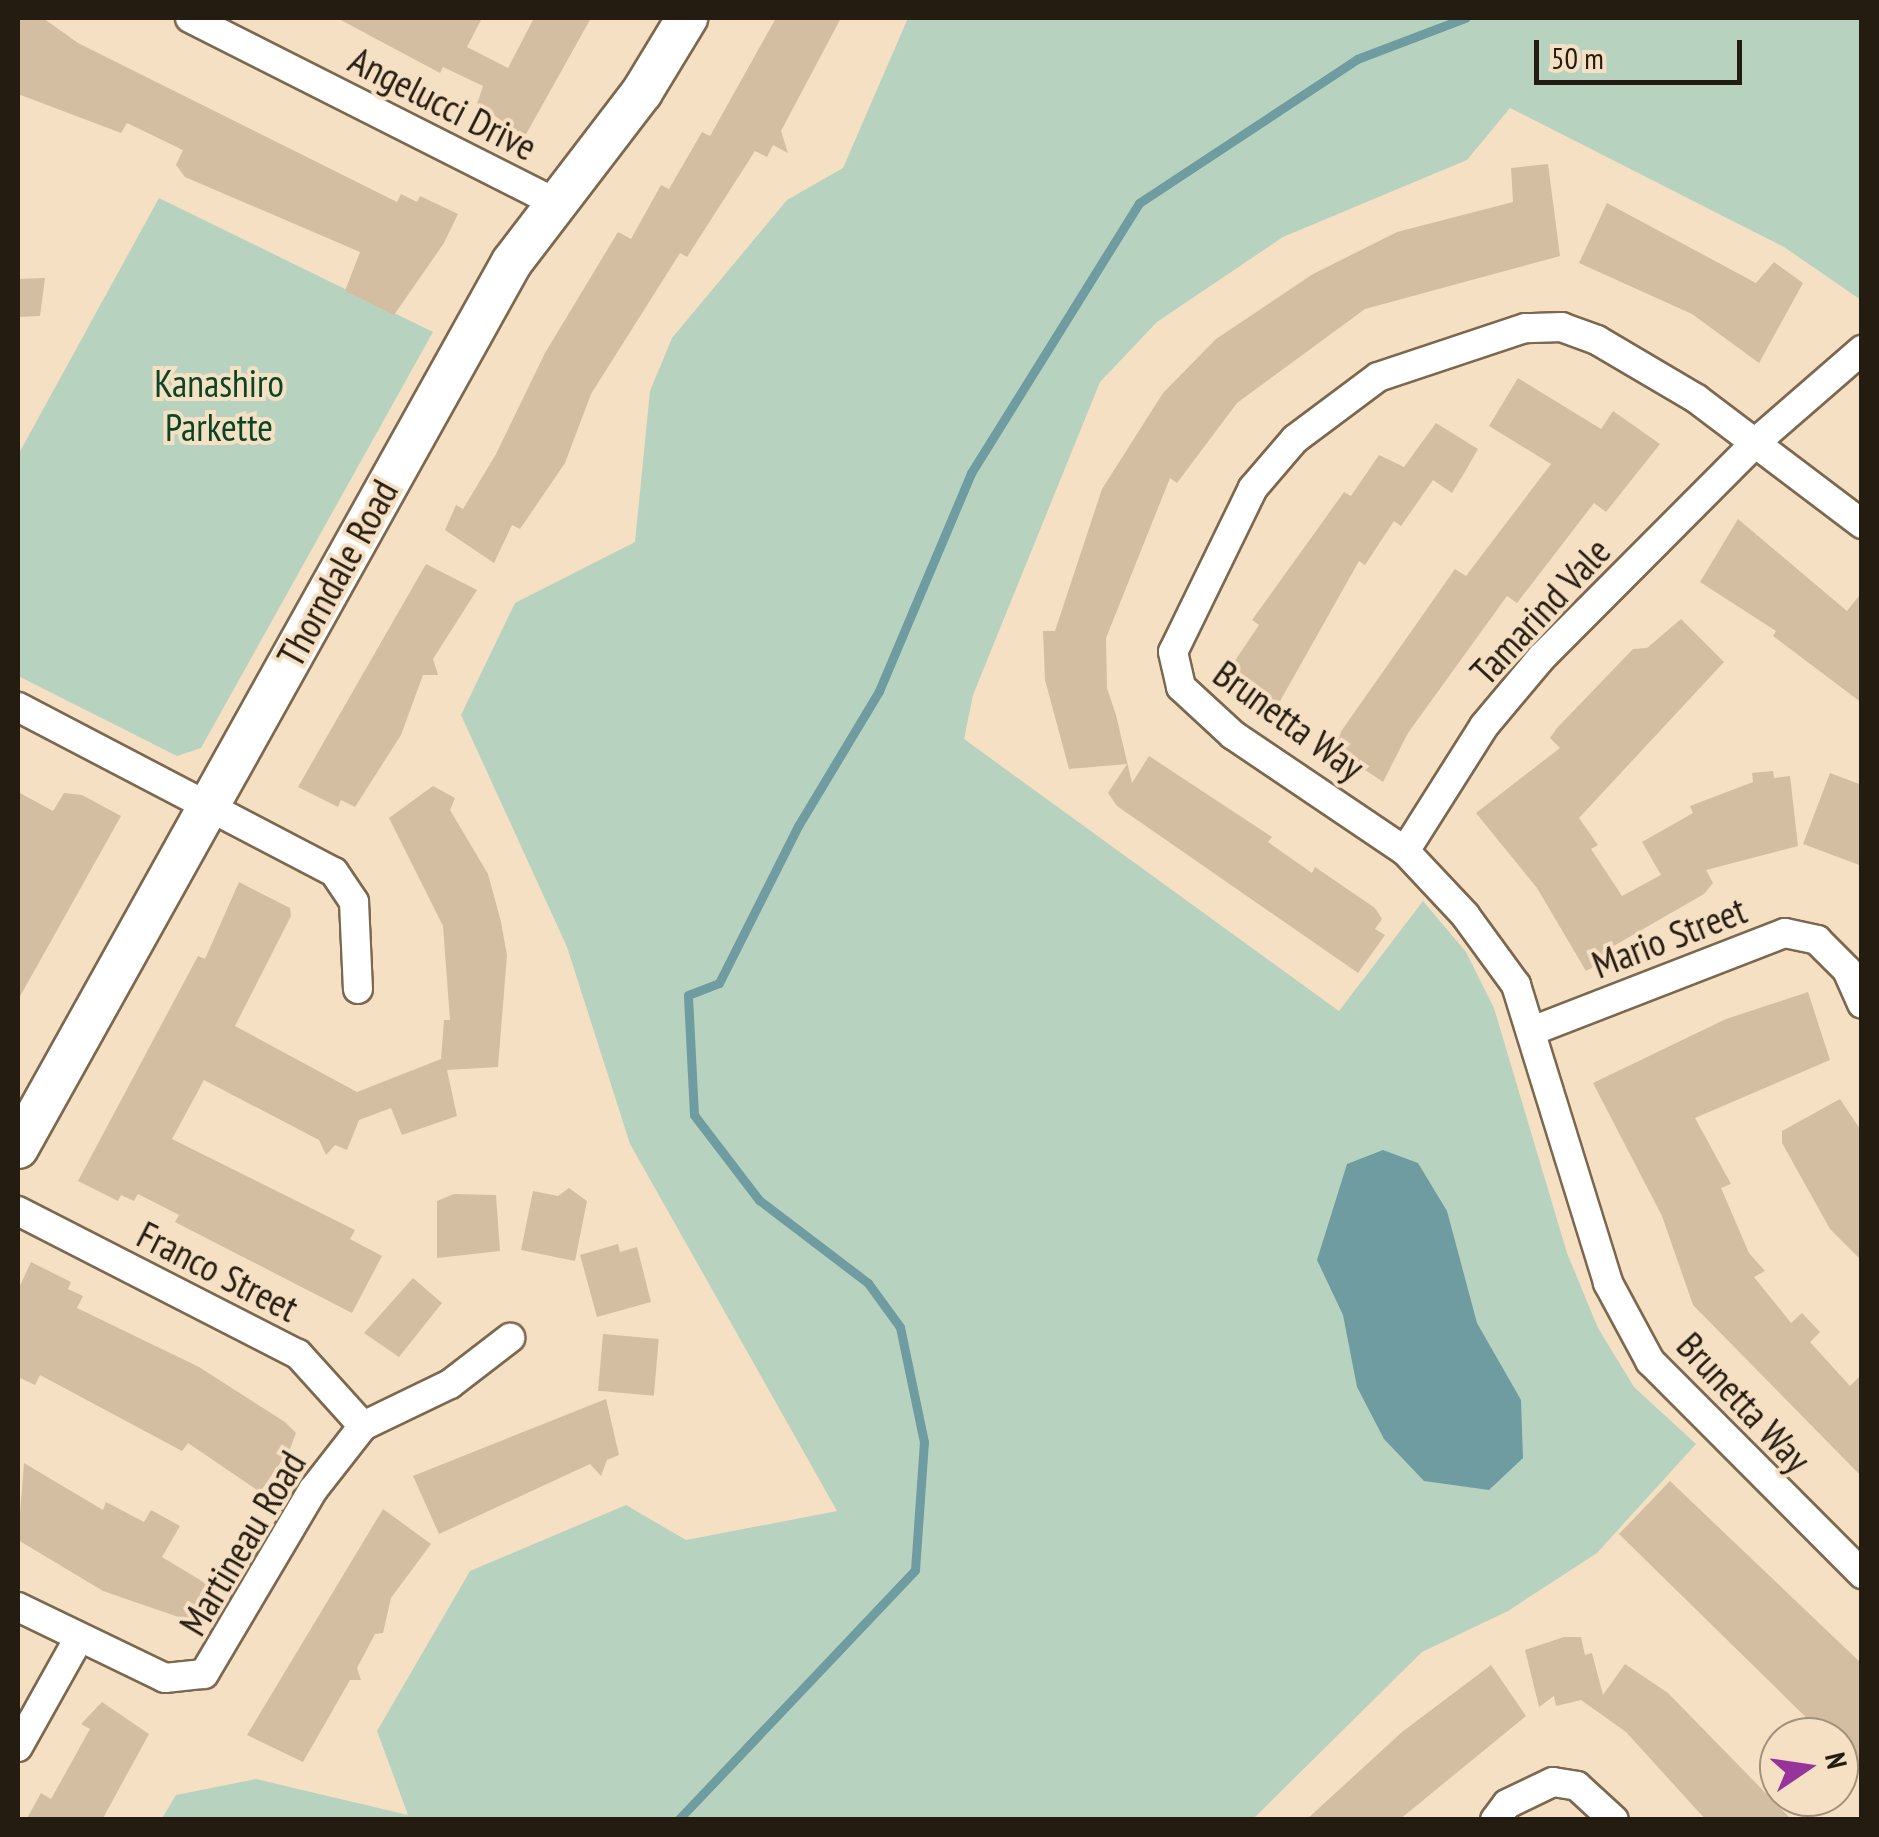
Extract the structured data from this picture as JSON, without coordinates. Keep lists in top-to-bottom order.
{
  "streets": {
    "street": [
      "Angelucci Drive",
      "Thorndale Road",
      "Tamarind Vale",
      "Brunetta Way",
      "Mario Street",
      "Franco Street",
      "Martineau Road"
    ]
  },
  "crossings": [
    ["Angelucci Drive", "Thorndale Road"],
    ["Tamarind Vale", "Brunetta Way"],
    ["Brunetta Way", "Mario Street"],
    ["Franco Street", "Martineau Road"]
  ],
  "parks": ["Kanashiro Parkette"],
  "scale_bar": "50 m",
  "north": "right"
}
